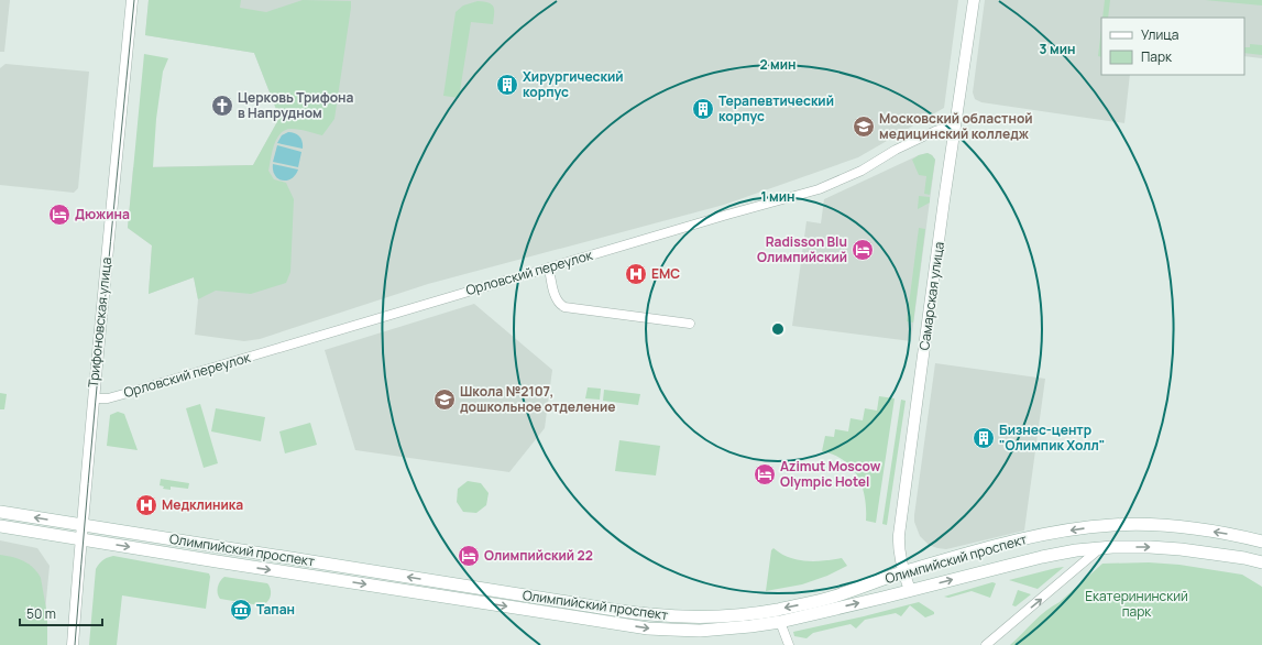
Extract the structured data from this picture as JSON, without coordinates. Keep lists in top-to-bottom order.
{
  "streets": {
    "main road": ["Олимпийский проспект"],
    "street": ["Орловский переулок", "Самарская улица", "Трифоновская улица"]
  },
  "crossings": [
    ["Орловский переулок", "Самарская улица"],
    ["Орловский переулок", "Трифоновская улица"],
    ["Самарская улица", "Олимпийский проспект"],
    ["Трифоновская улица", "Олимпийский проспект"]
  ],
  "parks": ["Екатерининский парк"],
  "places": {
    "building": ["Хирургический корпус", "Терапевтический корпус", "Бизнес-центр \"Олимпик Холл\""],
    "church": ["Церковь Трифона в Напрудном"],
    "school or university": ["Московский областной медицинский колледж", "Школа №2107, дошкольное отделение"],
    "hotel": [
      "Дюжина",
      "Radisson Blu Олимпийский",
      "Azimut Moscow Olympic Hotel",
      "Олимпийский 22"
    ],
    "hospital": ["EMC", "Медклиника"],
    "museum": ["Тапан"]
  },
  "legend": ["Улица", "Парк"],
  "scale_bar": "50 m",
  "rings": ["3 мин", "2 мин", "1 мин"]
}
